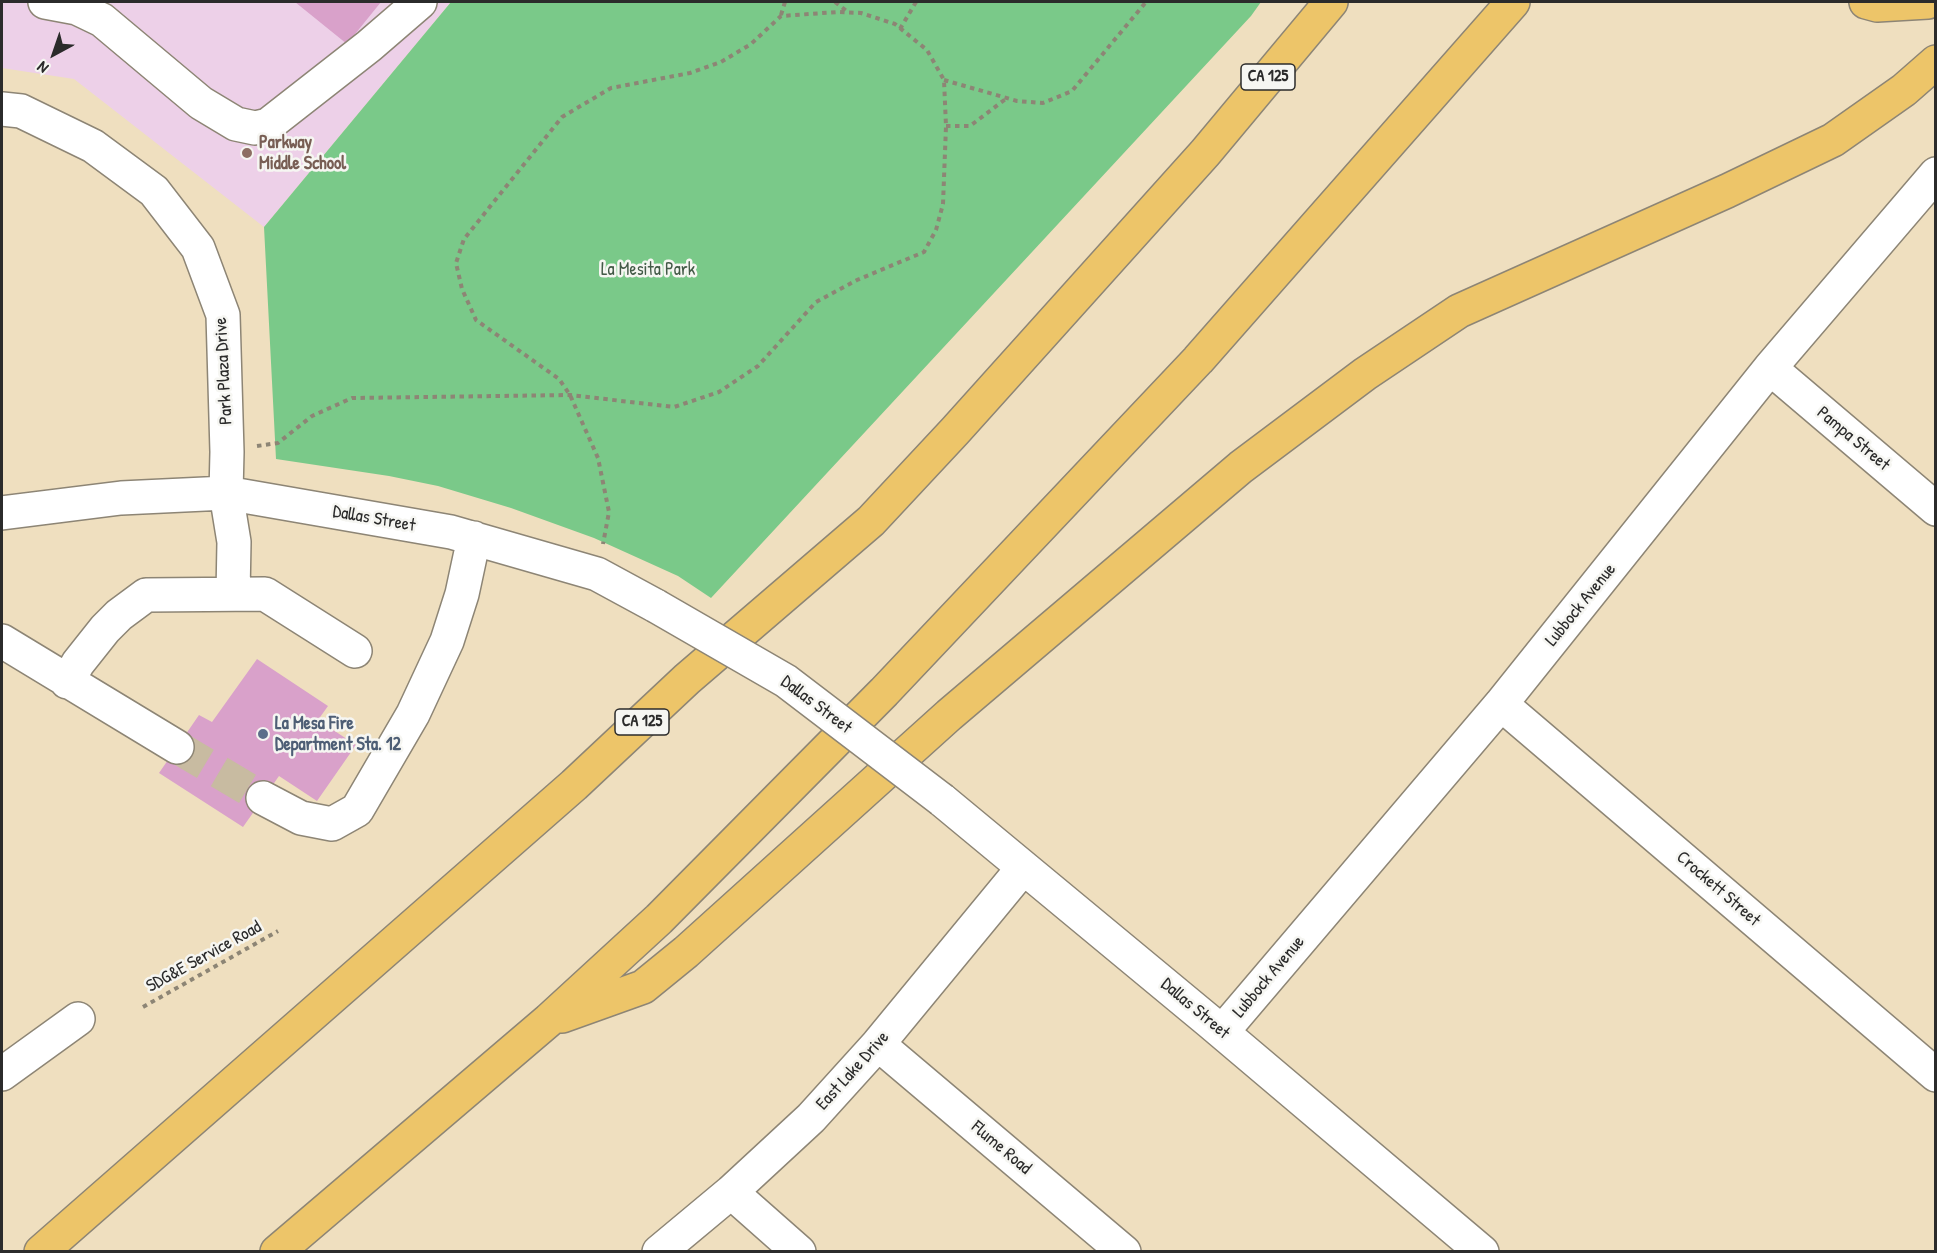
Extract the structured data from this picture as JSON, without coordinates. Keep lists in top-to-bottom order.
{
  "streets": {
    "highway": ["CA 125"],
    "street": [
      "Park Plaza Drive",
      "Pampa Street",
      "Dallas Street",
      "Lubbock Avenue",
      "Crockett Street",
      "East Lake Drive",
      "Flume Road"
    ],
    "path": ["SDG&E Service Road"]
  },
  "crossings": [
    ["Park Plaza Drive", "Dallas Street"],
    ["Pampa Street", "Lubbock Avenue"],
    ["Dallas Street", "Lubbock Avenue"],
    ["Dallas Street", "East Lake Drive"],
    ["Lubbock Avenue", "Crockett Street"],
    ["East Lake Drive", "Flume Road"]
  ],
  "parks": ["La Mesita Park"],
  "places": ["Parkway Middle School", "La Mesa Fire Department Sta. 12"],
  "north": "bottom left"
}
